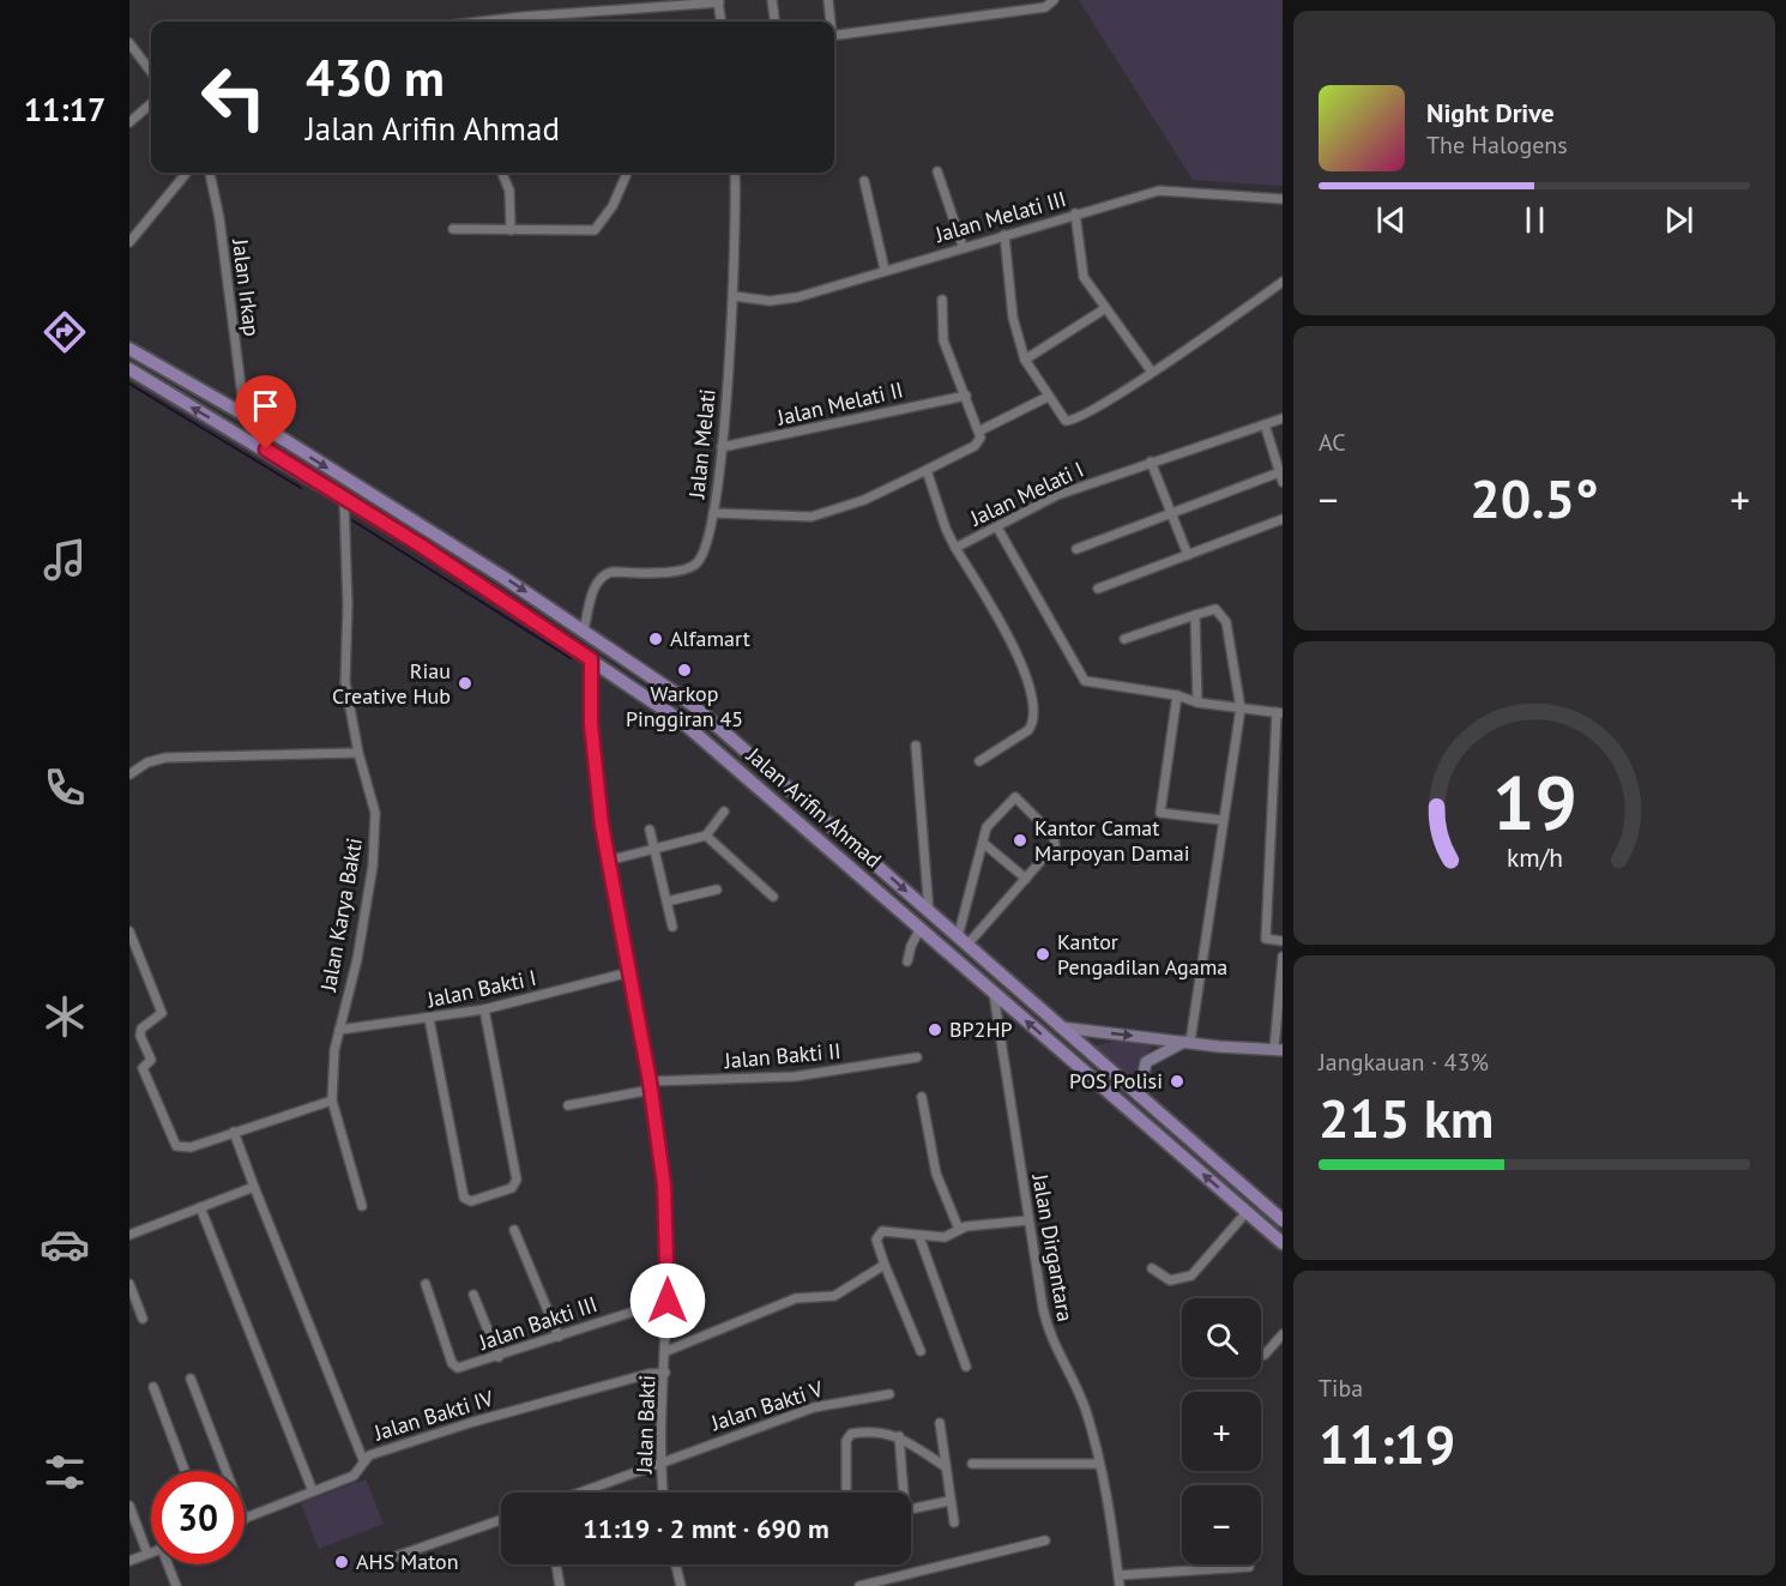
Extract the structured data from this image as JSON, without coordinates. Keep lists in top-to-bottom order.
{
  "streets": {
    "main road": ["Jalan Arifin Ahmad"],
    "street": [
      "Jalan Melati III",
      "Jalan Irkap",
      "Jalan Melati II",
      "Jalan Melati",
      "Jalan Melati I",
      "Jalan Karya Bakti",
      "Jalan Bakti I",
      "Jalan Bakti II",
      "Jalan Dirgantara",
      "Jalan Bakti III",
      "Jalan Bakti V",
      "Jalan Bakti IV",
      "Jalan Bakti"
    ]
  },
  "crossings": [
    ["Jalan Melati III", "Jalan Melati"],
    ["Jalan Irkap", "Jalan Arifin Ahmad"],
    ["Jalan Melati II", "Jalan Melati"],
    ["Jalan Melati", "Jalan Arifin Ahmad"],
    ["Jalan Arifin Ahmad", "Jalan Karya Bakti"],
    ["Jalan Arifin Ahmad", "Jalan Dirgantara"],
    ["Jalan Arifin Ahmad", "Jalan Bakti"],
    ["Jalan Karya Bakti", "Jalan Bakti I"],
    ["Jalan Bakti I", "Jalan Bakti"],
    ["Jalan Bakti II", "Jalan Bakti"],
    ["Jalan Bakti III", "Jalan Bakti"],
    ["Jalan Bakti V", "Jalan Bakti"],
    ["Jalan Bakti IV", "Jalan Bakti"]
  ],
  "places": [
    "Alfamart",
    "Warkop Pinggiran 45",
    "Riau Creative Hub",
    "Kantor Camat Marpoyan Damai",
    "Kantor Pengadilan Agama",
    "BP2HP",
    "POS Polisi",
    "AHS Maton"
  ],
  "page": {
    "tabs": "11:17",
    "turn": ["430 m", "Jalan Arifin Ahmad"],
    "song": ["Night Drive", "The Halogens"],
    "tile": [
      "AC",
      ["Jangkauan · 43%", "215 km"],
      ["Tiba", "11:19"]
    ],
    "heat": ["−", "20.5°", "+"],
    "map_buttons": ["+", "−"],
    "limit": "30",
    "trip": "11:19 · 2 mnt · 690 m",
    "gauge": ["19", "km/h"]
  }
}
